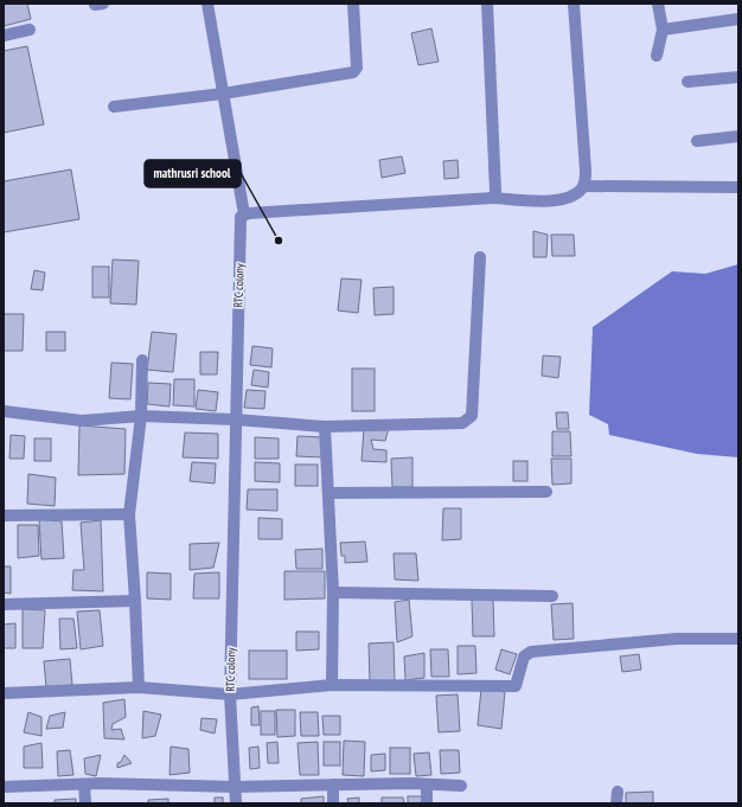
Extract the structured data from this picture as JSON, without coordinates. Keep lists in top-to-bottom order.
{
  "streets": {
    "street": ["RTC colony"]
  },
  "places": ["mathrusri school"]
}
